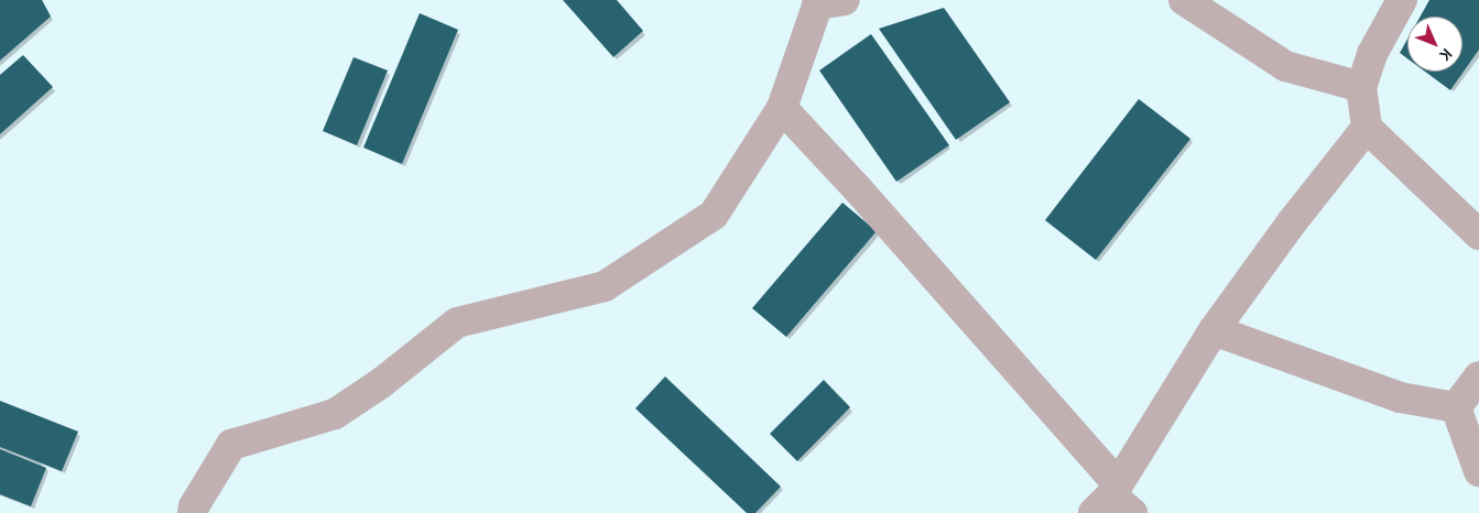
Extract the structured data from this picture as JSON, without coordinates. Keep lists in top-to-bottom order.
{
  "north": "bottom right"
}
